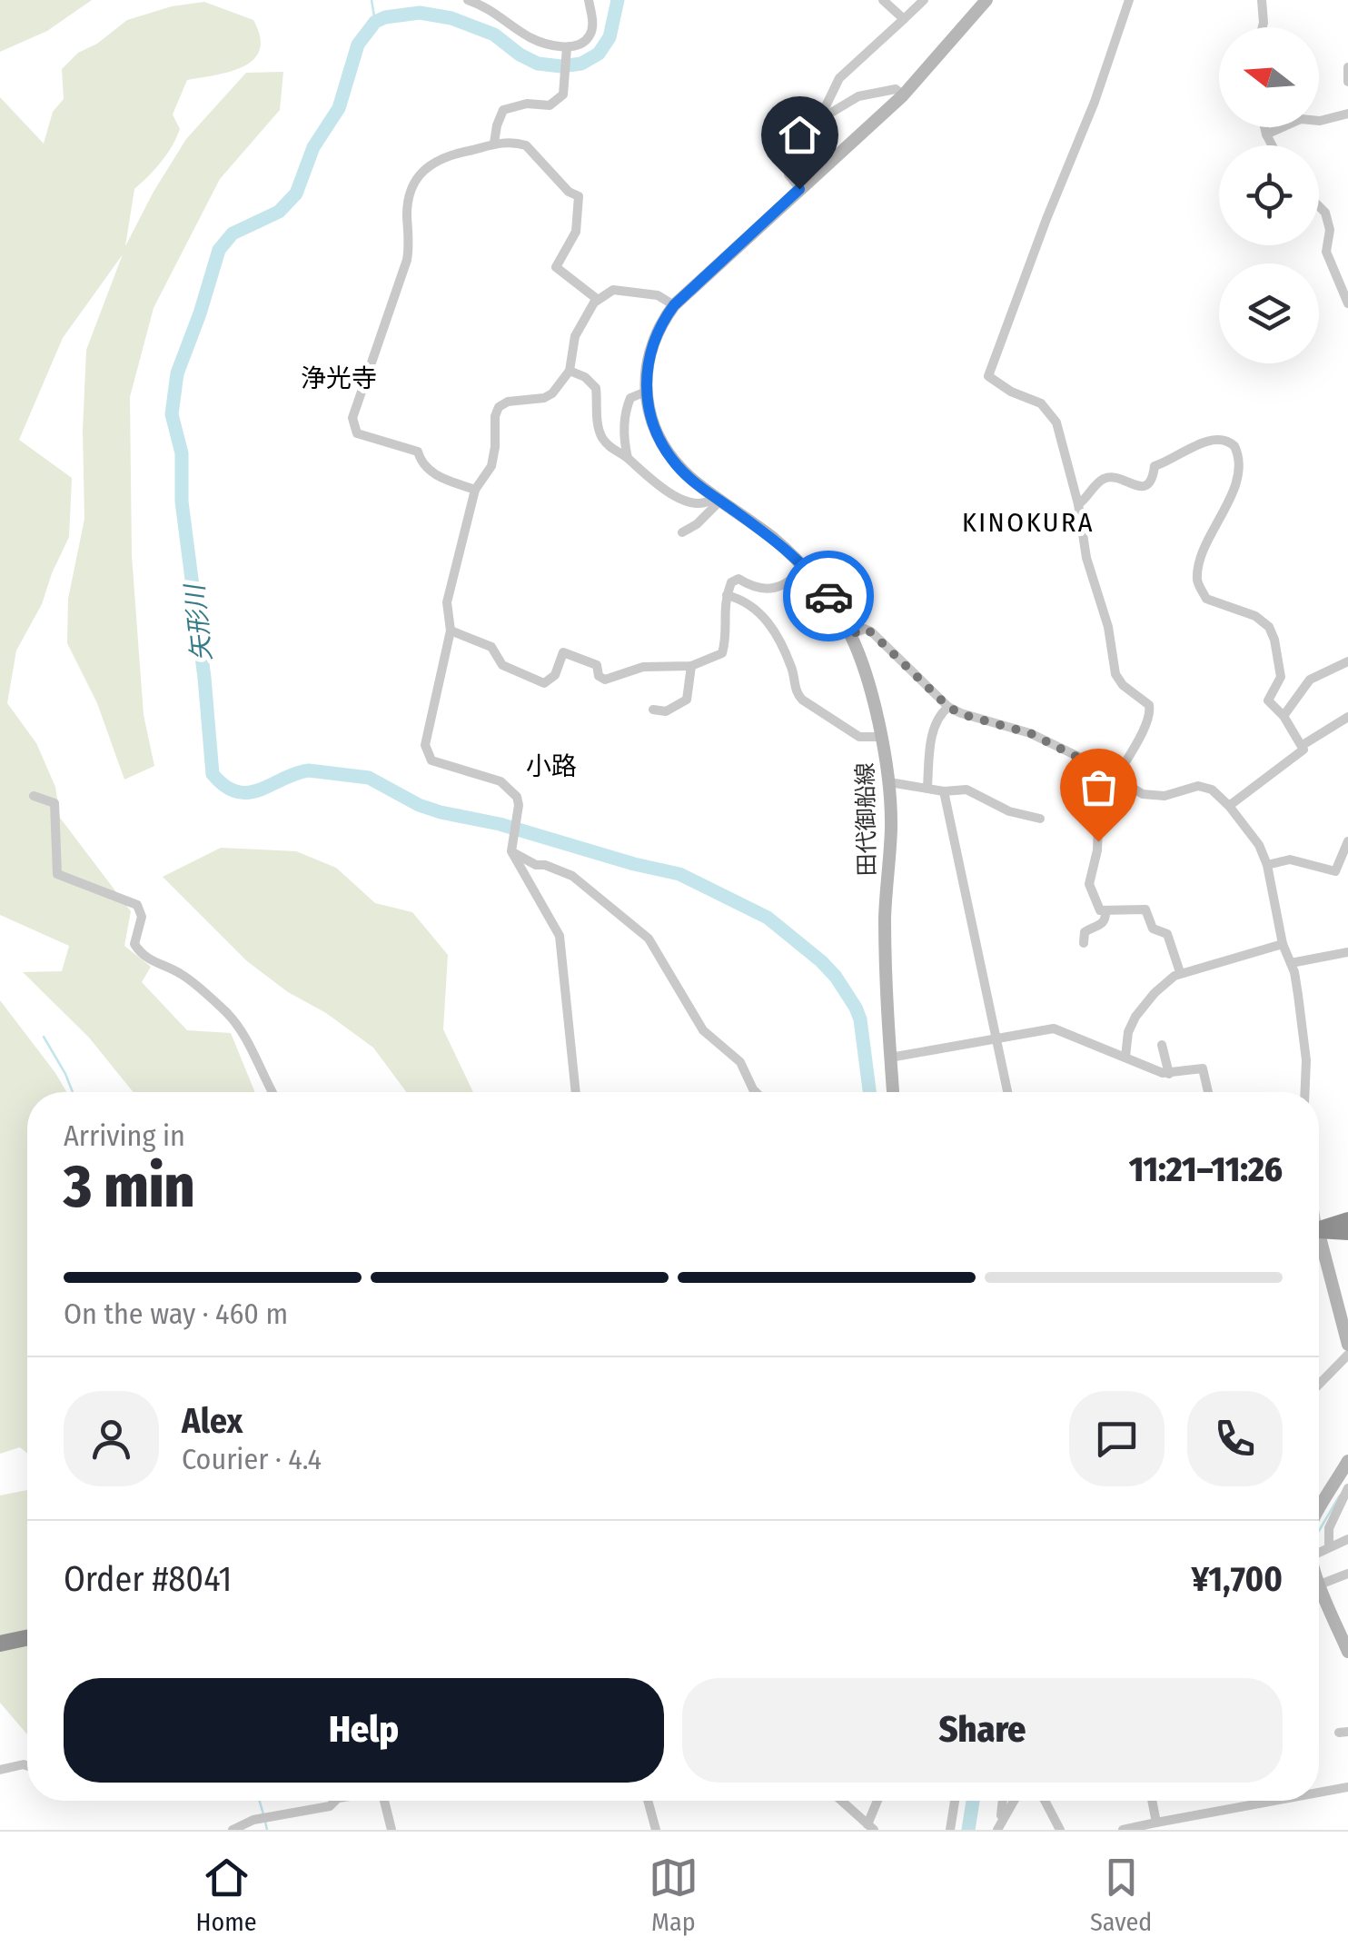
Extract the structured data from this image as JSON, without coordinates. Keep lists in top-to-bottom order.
{
  "streets": {
    "main road": ["田代御船線"]
  },
  "districts": ["浄光寺", "KINOKURA", "小路"],
  "water": ["矢形川"],
  "north": "left",
  "page": {
    "heading": ["3 min", "Arriving in", "11:21–11:26"],
    "panel": [
      "Alex",
      "Courier · 4.4",
      "Order #8041",
      "¥1,700"
    ],
    "bar": "On the way · 460 m",
    "buttons": ["Help", "Share"],
    "tabs": ["Home", "Map", "Saved"]
  }
}
